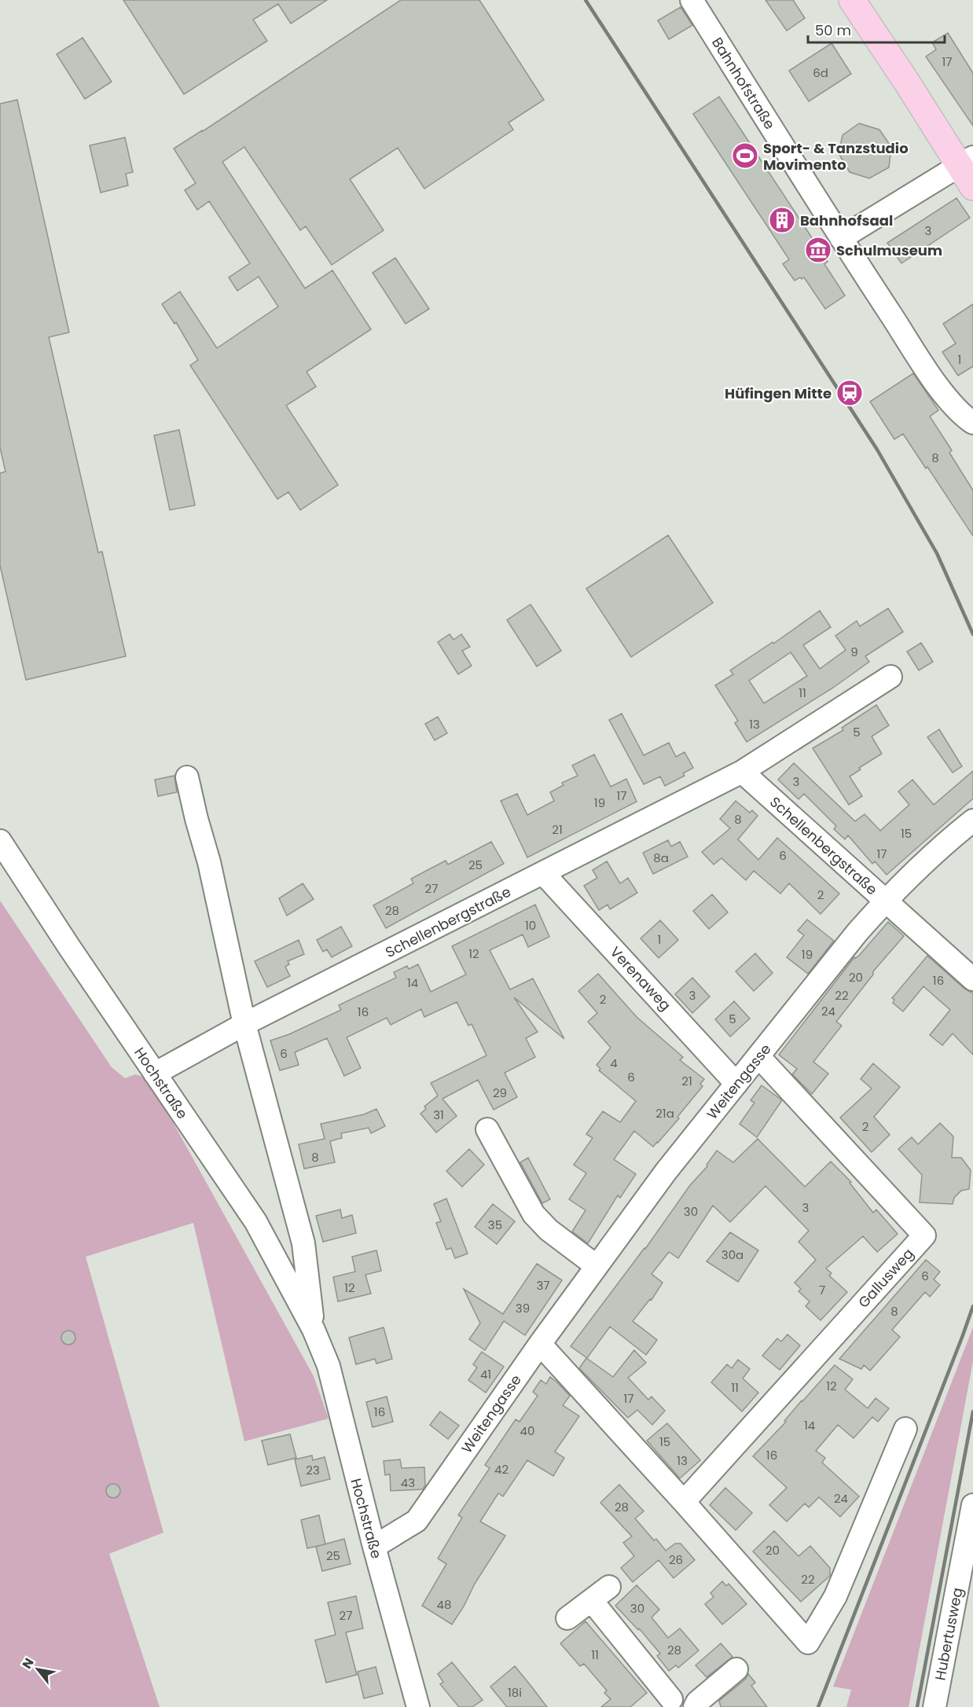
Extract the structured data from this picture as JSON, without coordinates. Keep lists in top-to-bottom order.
{
  "streets": {
    "street": [
      "Bahnhofstraße",
      "Schellenbergstraße",
      "Verenaweg",
      "Weitengasse",
      "Hochstraße",
      "Gallusweg",
      "Hubertusweg"
    ]
  },
  "crossings": [
    ["Schellenbergstraße", "Verenaweg"],
    ["Schellenbergstraße", "Weitengasse"],
    ["Schellenbergstraße", "Hochstraße"],
    ["Verenaweg", "Weitengasse"],
    ["Weitengasse", "Hochstraße"],
    ["Weitengasse", "Gallusweg"]
  ],
  "places": {
    "sports": ["Sport- & Tanzstudio Movimento"],
    "building": ["Bahnhofsaal"],
    "museum": ["Schulmuseum"],
    "station": ["Hüfingen Mitte"]
  },
  "house_numbers": [
    "17",
    "6d",
    "3",
    "1",
    "8",
    "9",
    "11",
    "13",
    "5",
    "3",
    "17",
    "19",
    "8",
    "21",
    "15",
    "17",
    "6",
    "8a",
    "25",
    "27",
    "2",
    "28",
    "10",
    "1",
    "12",
    "19",
    "20",
    "16",
    "14",
    "3",
    "22",
    "2",
    "24",
    "16",
    "5",
    "6",
    "4",
    "6",
    "21",
    "29",
    "21a",
    "31",
    "2",
    "8",
    "3",
    "30",
    "35",
    "30a",
    "6",
    "37",
    "12",
    "7",
    "39",
    "8",
    "41",
    "12",
    "11",
    "17",
    "16",
    "14",
    "40",
    "15",
    "16",
    "13",
    "42",
    "23",
    "43",
    "24",
    "28",
    "20",
    "25",
    "26",
    "22",
    "48",
    "30",
    "27",
    "28",
    "11",
    "18i"
  ],
  "scale_bar": "50 m",
  "north": "top left"
}
